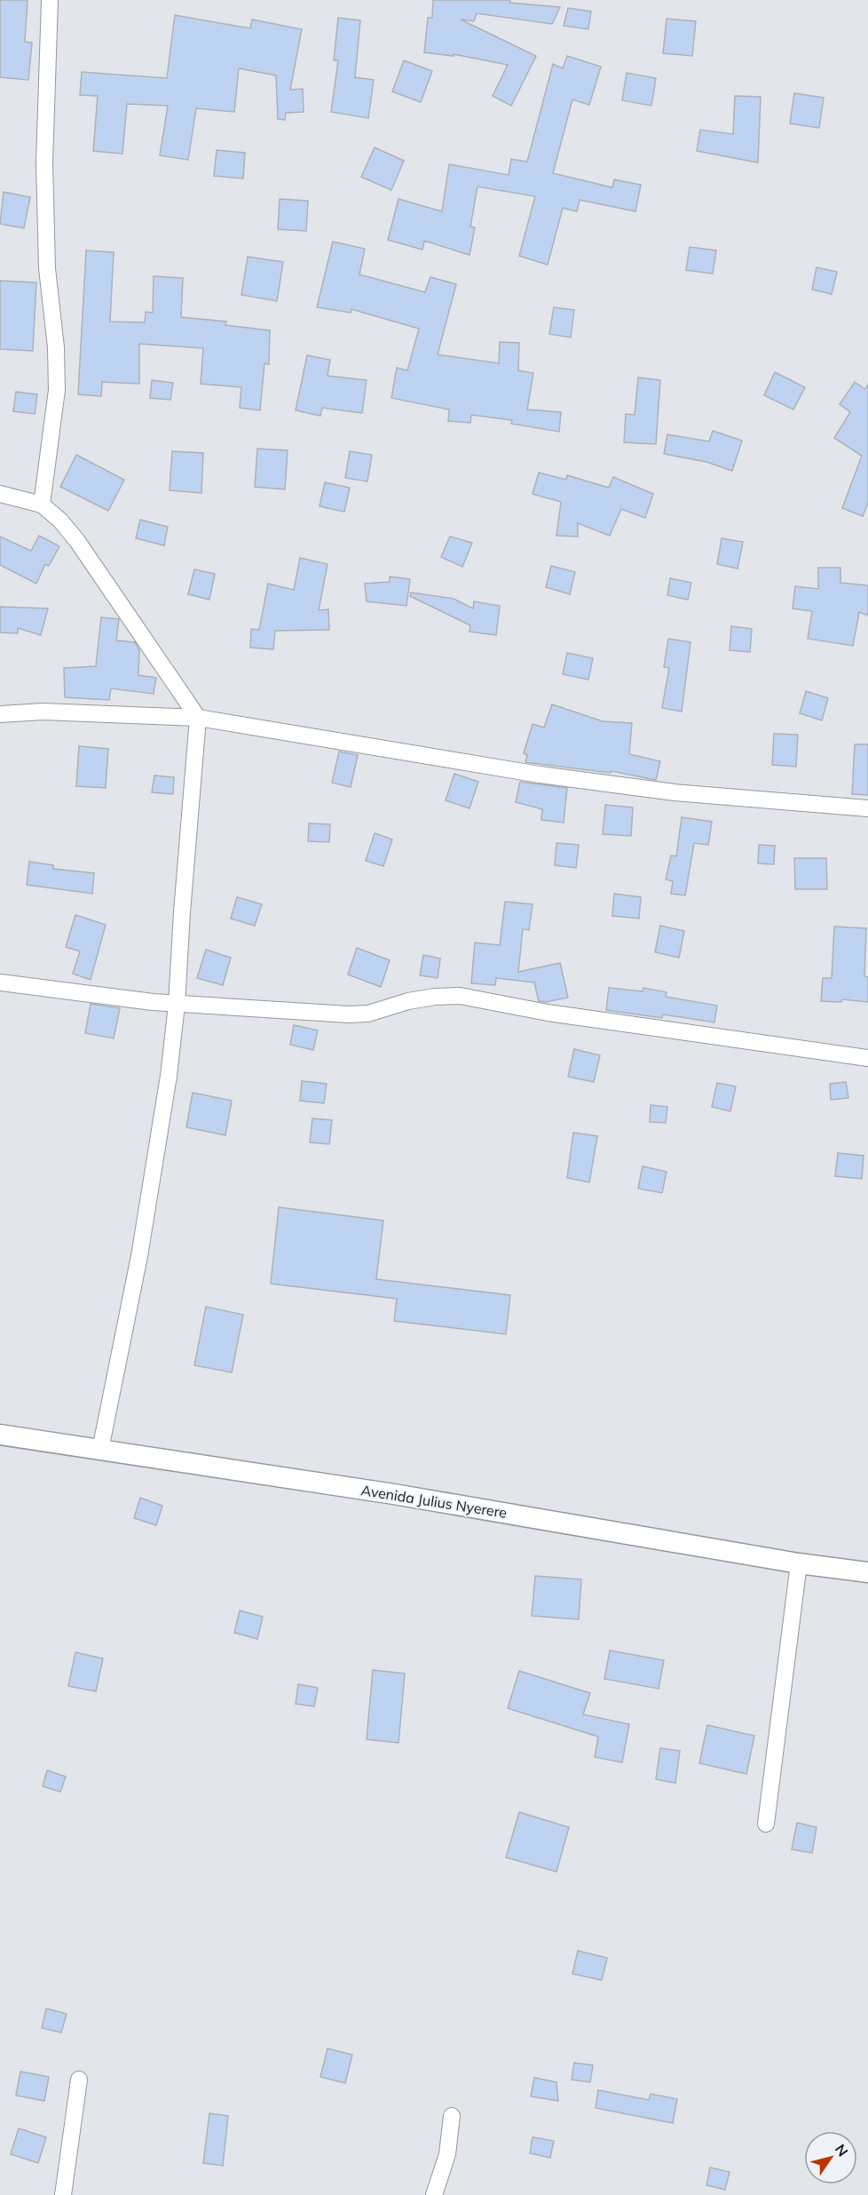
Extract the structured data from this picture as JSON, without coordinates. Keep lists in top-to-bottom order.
{
  "streets": {
    "street": ["Avenida Julius Nyerere"]
  },
  "north": "top right"
}
